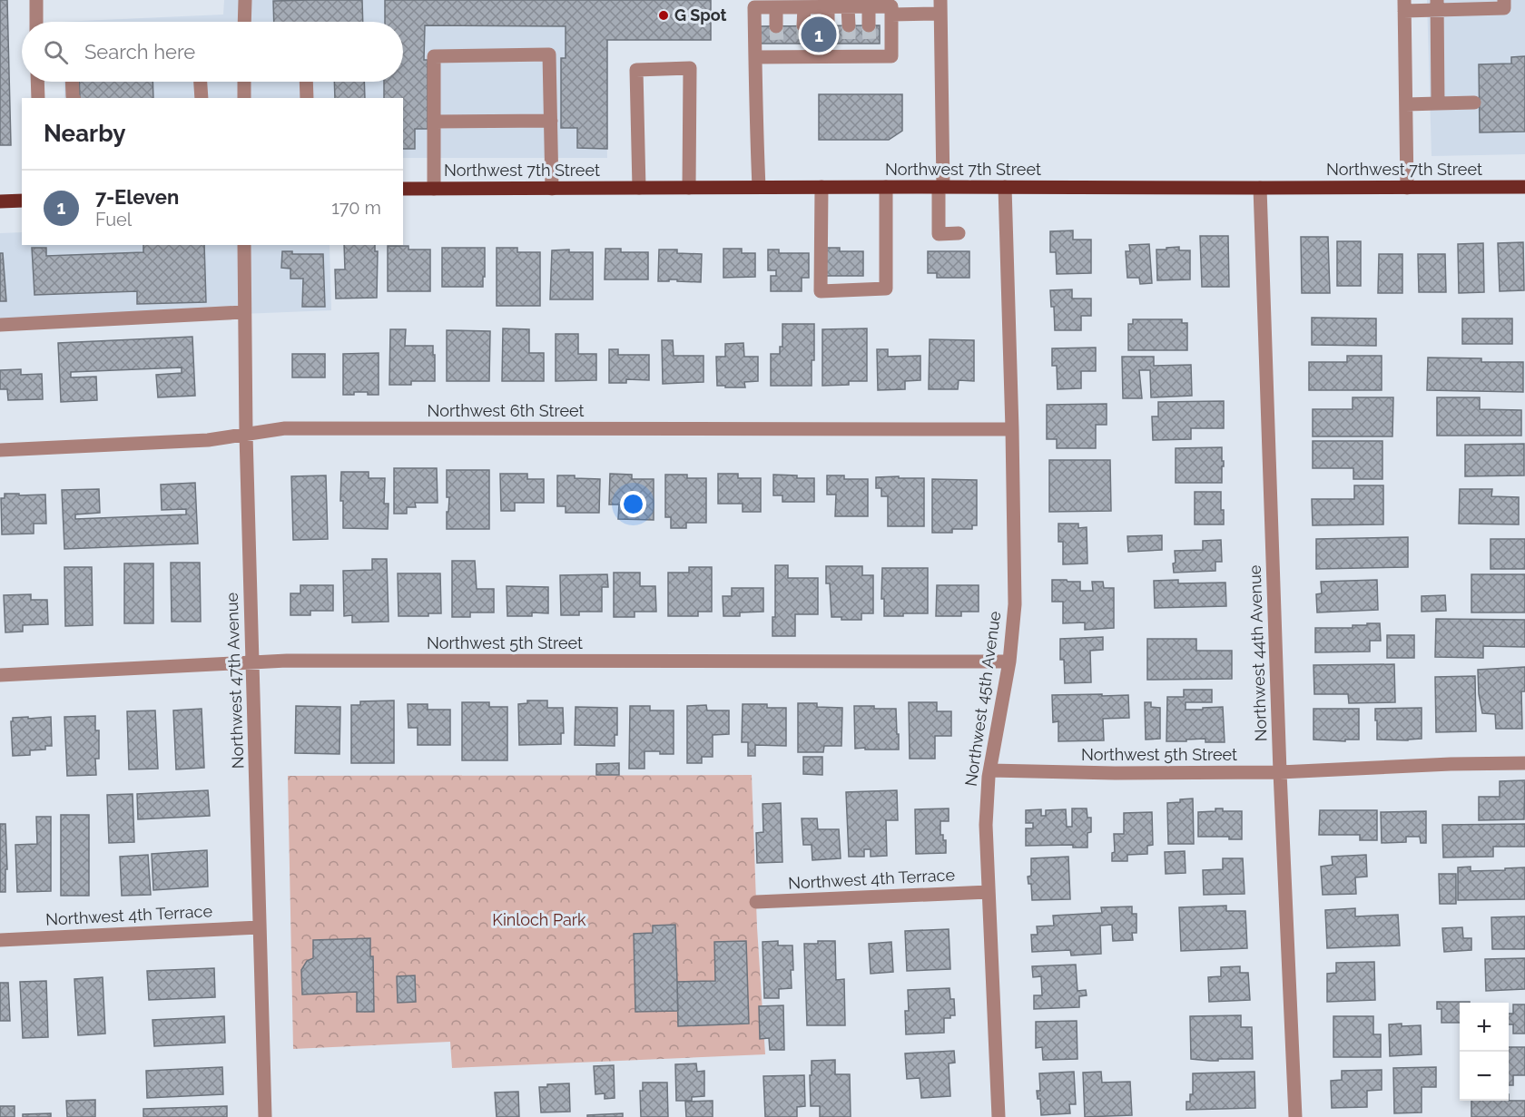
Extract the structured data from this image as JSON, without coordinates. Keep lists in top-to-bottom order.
{
  "streets": {
    "main road": ["Northwest 7th Street"],
    "street": [
      "Northwest 6th Street",
      "Northwest 5th Street",
      "Northwest 44th Avenue",
      "Northwest 47th Avenue",
      "Northwest 45th Avenue",
      "Northwest 4th Terrace"
    ]
  },
  "crossings": [
    ["Northwest 7th Street", "Northwest 44th Avenue"],
    ["Northwest 7th Street", "Northwest 45th Avenue"],
    ["Northwest 6th Street", "Northwest 47th Avenue"],
    ["Northwest 6th Street", "Northwest 45th Avenue"],
    ["Northwest 5th Street", "Northwest 44th Avenue"],
    ["Northwest 5th Street", "Northwest 47th Avenue"],
    ["Northwest 5th Street", "Northwest 45th Avenue"],
    ["Northwest 47th Avenue", "Northwest 4th Terrace"],
    ["Northwest 45th Avenue", "Northwest 4th Terrace"]
  ],
  "parks": ["Kinloch Park"],
  "places": ["G Spot"],
  "page": {
    "pins": "1",
    "search": "Search here",
    "heading": "Nearby",
    "list": [
      {
        "mark": "1",
        "name": "7-Eleven",
        "note": "Fuel",
        "value": "170 m"
      }
    ],
    "map_buttons": ["+", "−"]
  }
}
